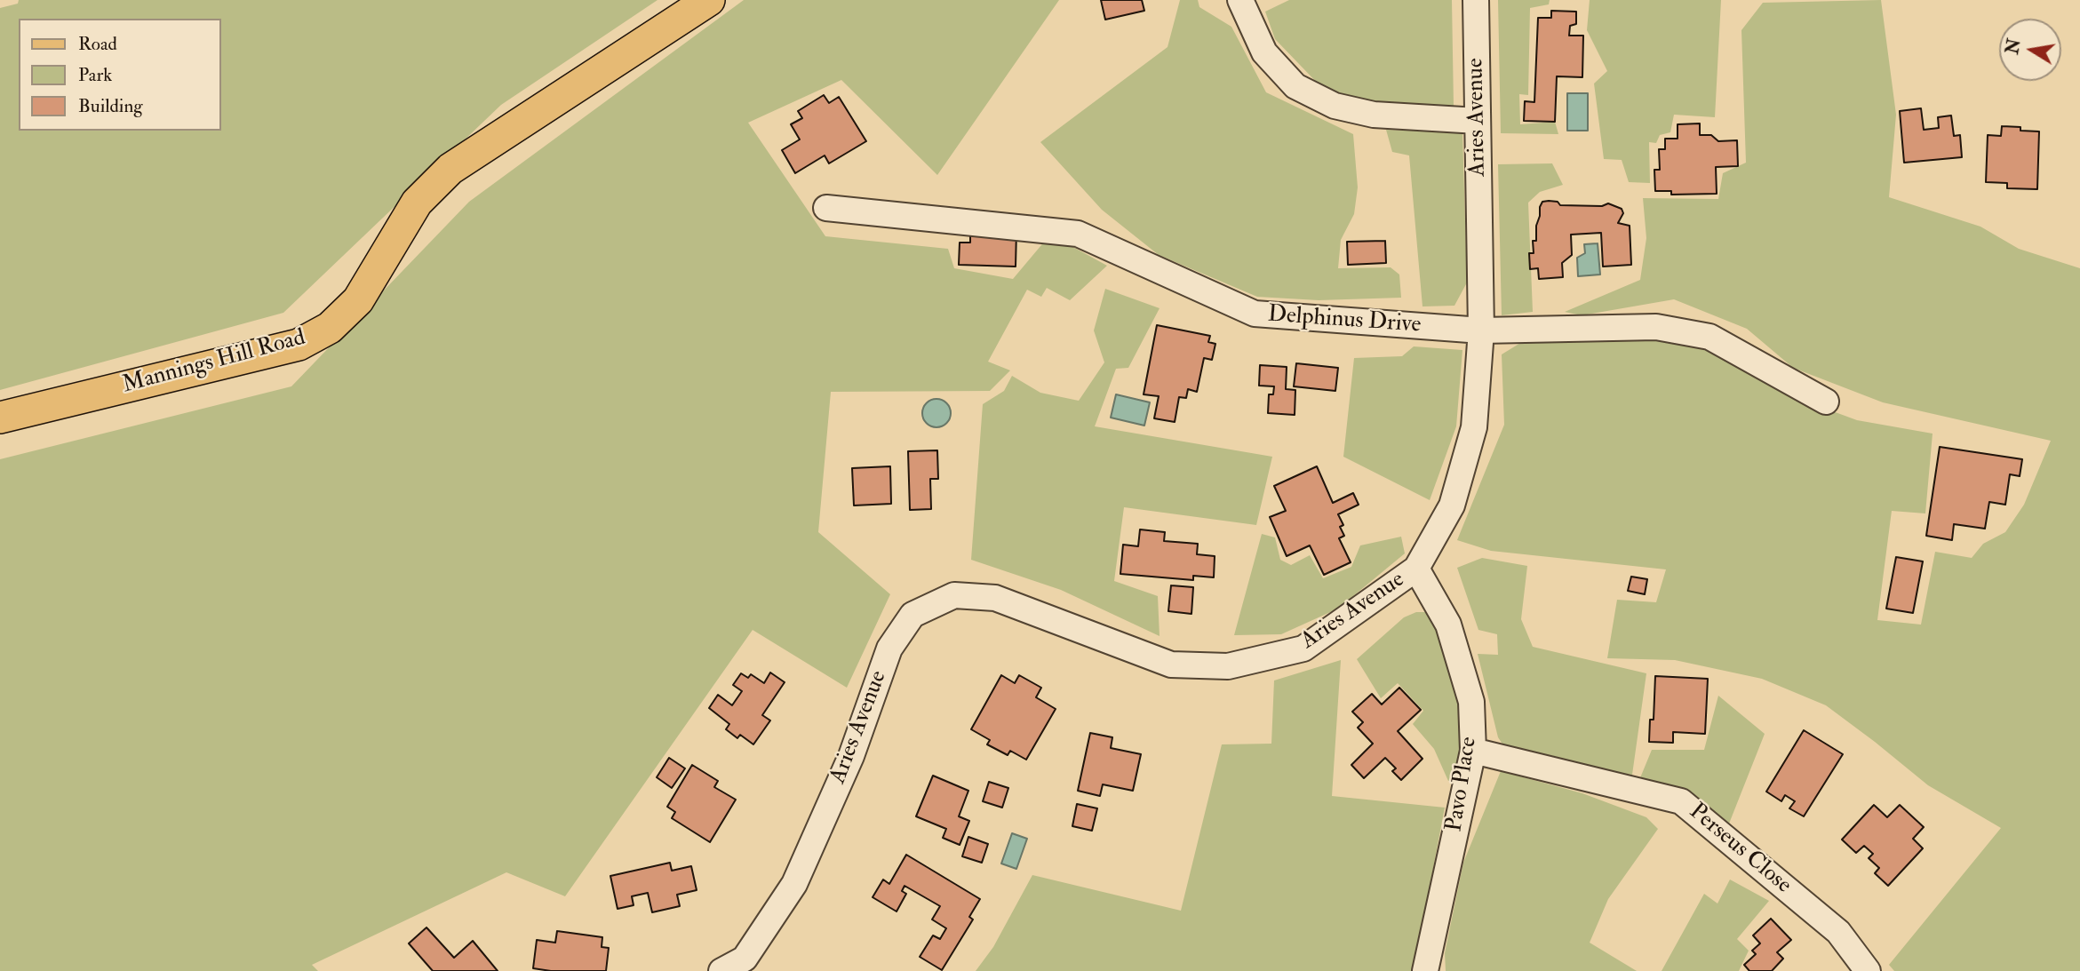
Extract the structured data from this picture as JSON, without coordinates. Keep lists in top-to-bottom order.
{
  "streets": {
    "main road": ["Mannings Hill Road"],
    "street": [
      "Aries Avenue",
      "Delphinus Drive",
      "Pavo Place",
      "Perseus Close"
    ]
  },
  "crossings": [
    ["Aries Avenue", "Delphinus Drive"],
    ["Aries Avenue", "Pavo Place"],
    ["Pavo Place", "Perseus Close"]
  ],
  "legend": ["Road", "Park", "Building"],
  "north": "left"
}
